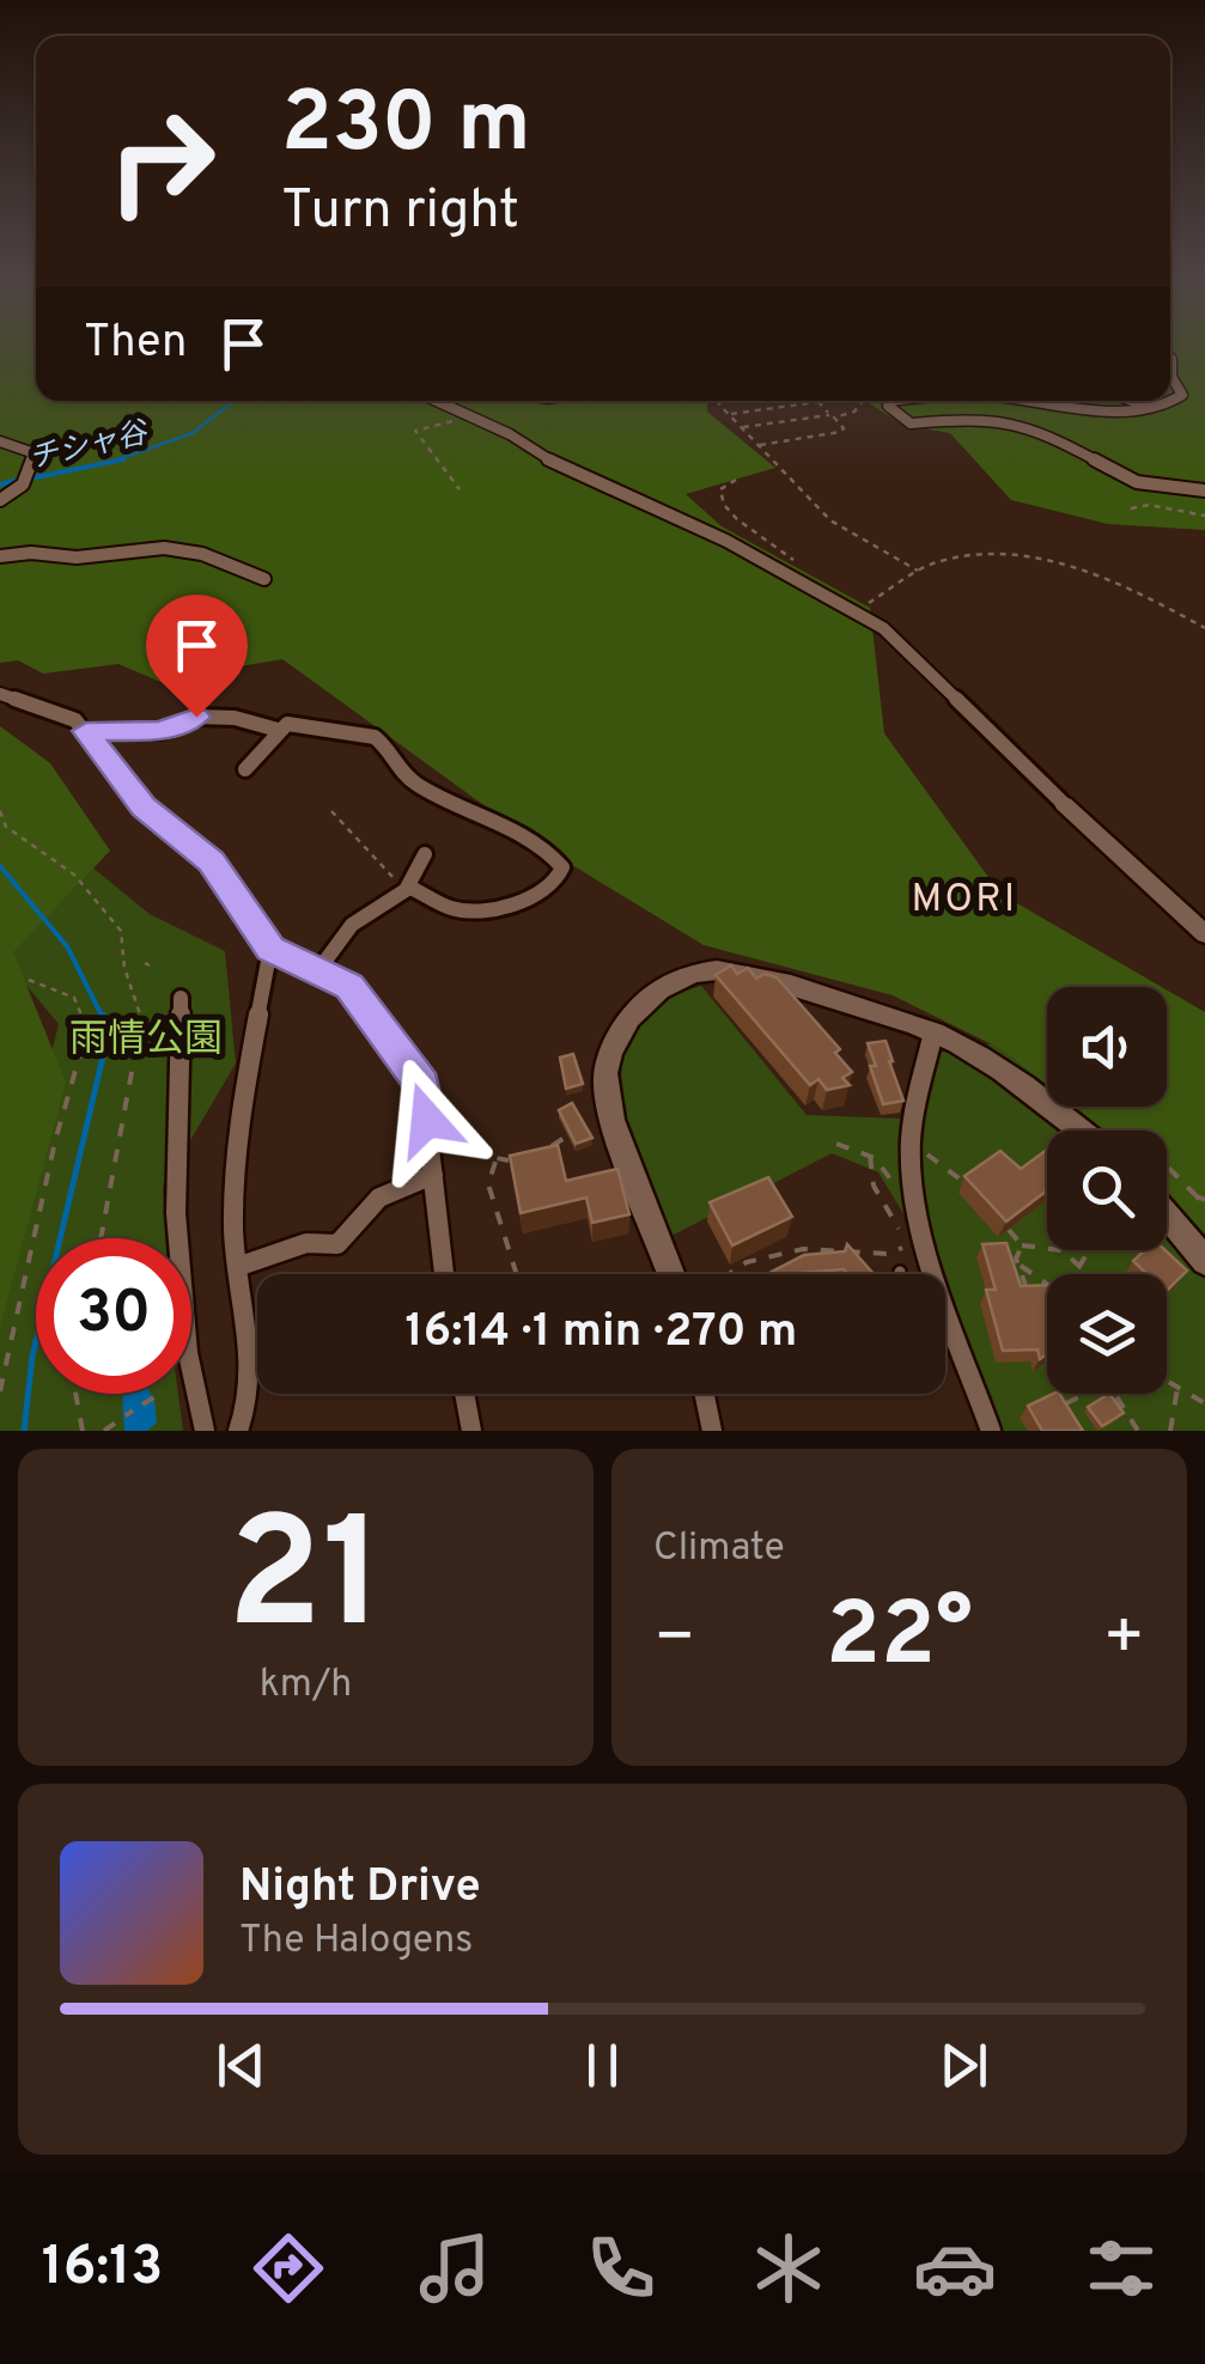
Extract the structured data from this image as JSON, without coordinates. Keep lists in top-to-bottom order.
{
  "districts": ["MORI"],
  "water": ["チシャ谷"],
  "parks": ["雨情公園"],
  "page": {
    "turn": ["230 m", "Turn right"],
    "then": "Then",
    "limit": "30",
    "trip": "16:14 · 1 min · 270 m",
    "tile": [
      ["21", "km/h"],
      "Climate"
    ],
    "heat": ["−", "22°", "+"],
    "song": ["Night Drive", "The Halogens"],
    "tabs": "16:13"
  }
}
